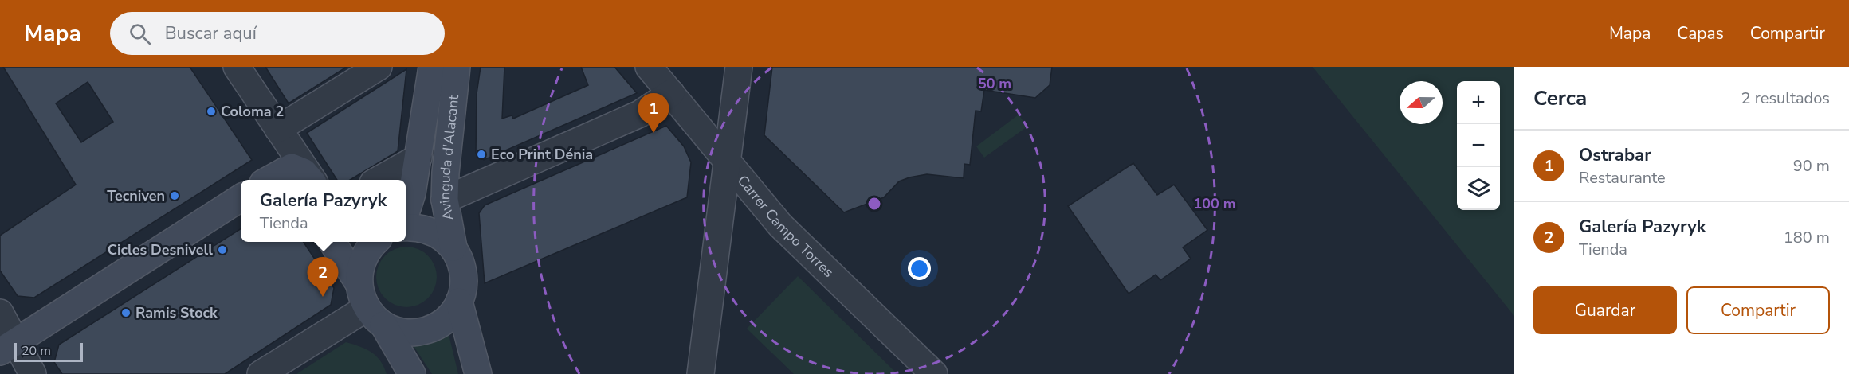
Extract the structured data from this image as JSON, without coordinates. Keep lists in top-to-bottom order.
{
  "streets": {
    "main road": ["Avinguda d'Alacant"],
    "street": ["Carrer Campo Torres"]
  },
  "places": [
    "Coloma 2",
    "Eco Print Dénia",
    "Tecniven",
    "Cicles Desnivell",
    "Ramis Stock"
  ],
  "scale_bar": "20 m",
  "north": "left",
  "page": {
    "header": "Mapa",
    "search": "Buscar aquí",
    "nav": ["Mapa", "Capas", "Compartir"],
    "heading": ["Cerca", "2 resultados"],
    "map_buttons": ["+", "−"],
    "pins": ["1", "2"],
    "list": [
      {
        "mark": "1",
        "name": "Ostrabar",
        "note": "Restaurante",
        "value": "90 m"
      },
      {
        "mark": "2",
        "name": "Galería Pazyryk",
        "note": "Tienda",
        "value": "180 m"
      }
    ],
    "popup": ["Galería Pazyryk", "Tienda"],
    "buttons": ["Guardar", "Compartir"],
    "scale": "20 m"
  },
  "rings": ["50 m", "100 m"]
}
